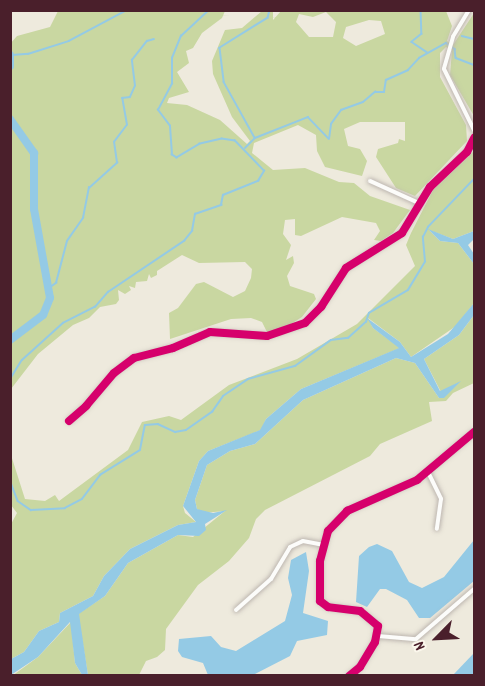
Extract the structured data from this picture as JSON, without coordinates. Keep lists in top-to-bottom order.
{
  "north": "bottom left"
}
